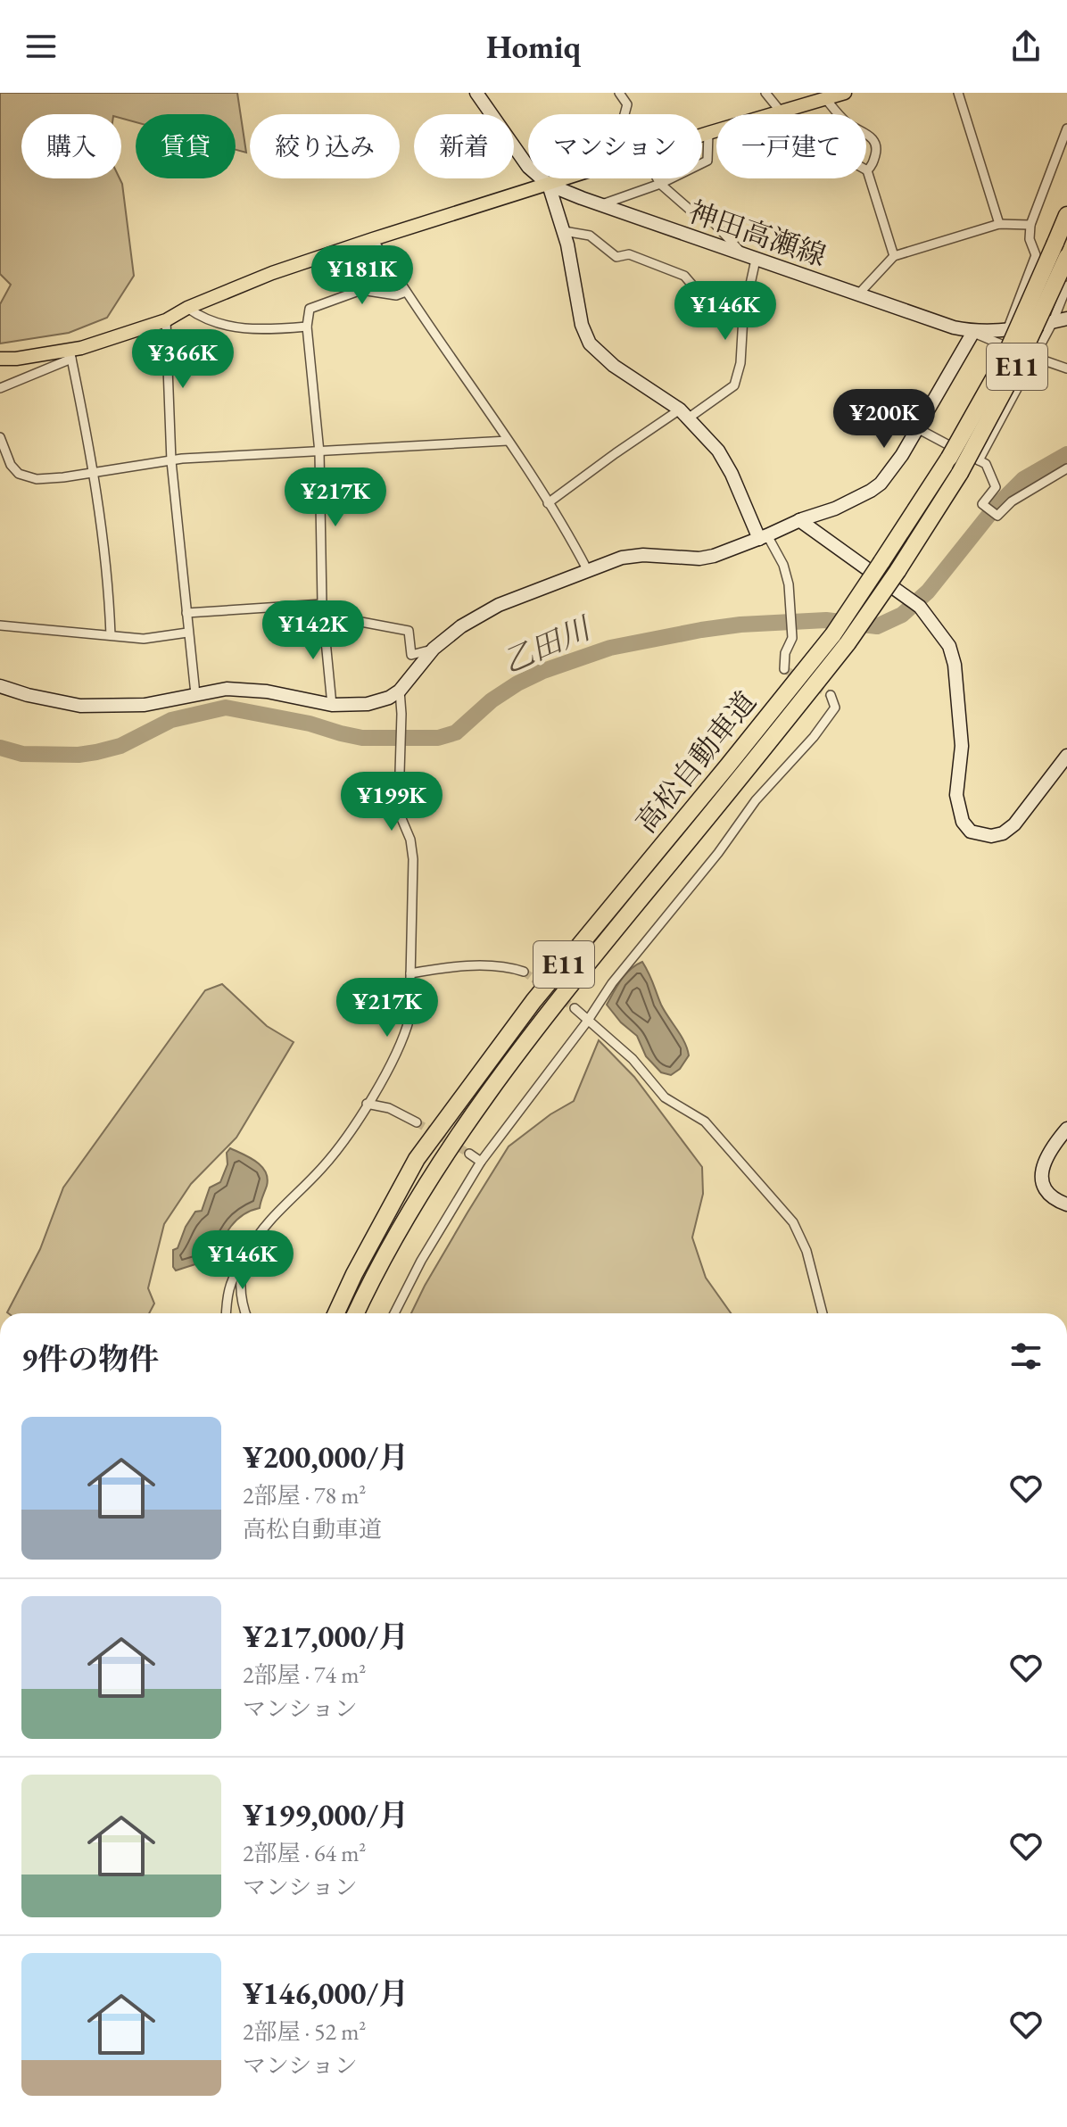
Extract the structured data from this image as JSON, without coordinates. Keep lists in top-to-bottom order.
{
  "streets": {
    "highway": ["E11", "高松自動車道"],
    "street": ["神田高瀬線"]
  },
  "water": ["乙田川"],
  "page": {
    "header": "Homiq",
    "chip": [
      "購入",
      "賃貸",
      "絞り込み",
      "新着",
      "マンション",
      "一戸建て"
    ],
    "price": [
      "¥181K",
      "¥146K",
      "¥366K",
      "¥200K",
      "¥217K",
      "¥142K",
      "¥199K",
      "¥217K",
      "¥146K"
    ],
    "heading": "9件の物件",
    "list": [
      {
        "name": "¥200,000/月",
        "note": "2部屋 · 78 m² · 高松自動車道"
      },
      {
        "name": "¥217,000/月",
        "note": "2部屋 · 74 m² · マンション"
      },
      {
        "name": "¥199,000/月",
        "note": "2部屋 · 64 m² · マンション"
      },
      {
        "name": "¥146,000/月",
        "note": "2部屋 · 52 m² · マンション"
      }
    ]
  }
}
